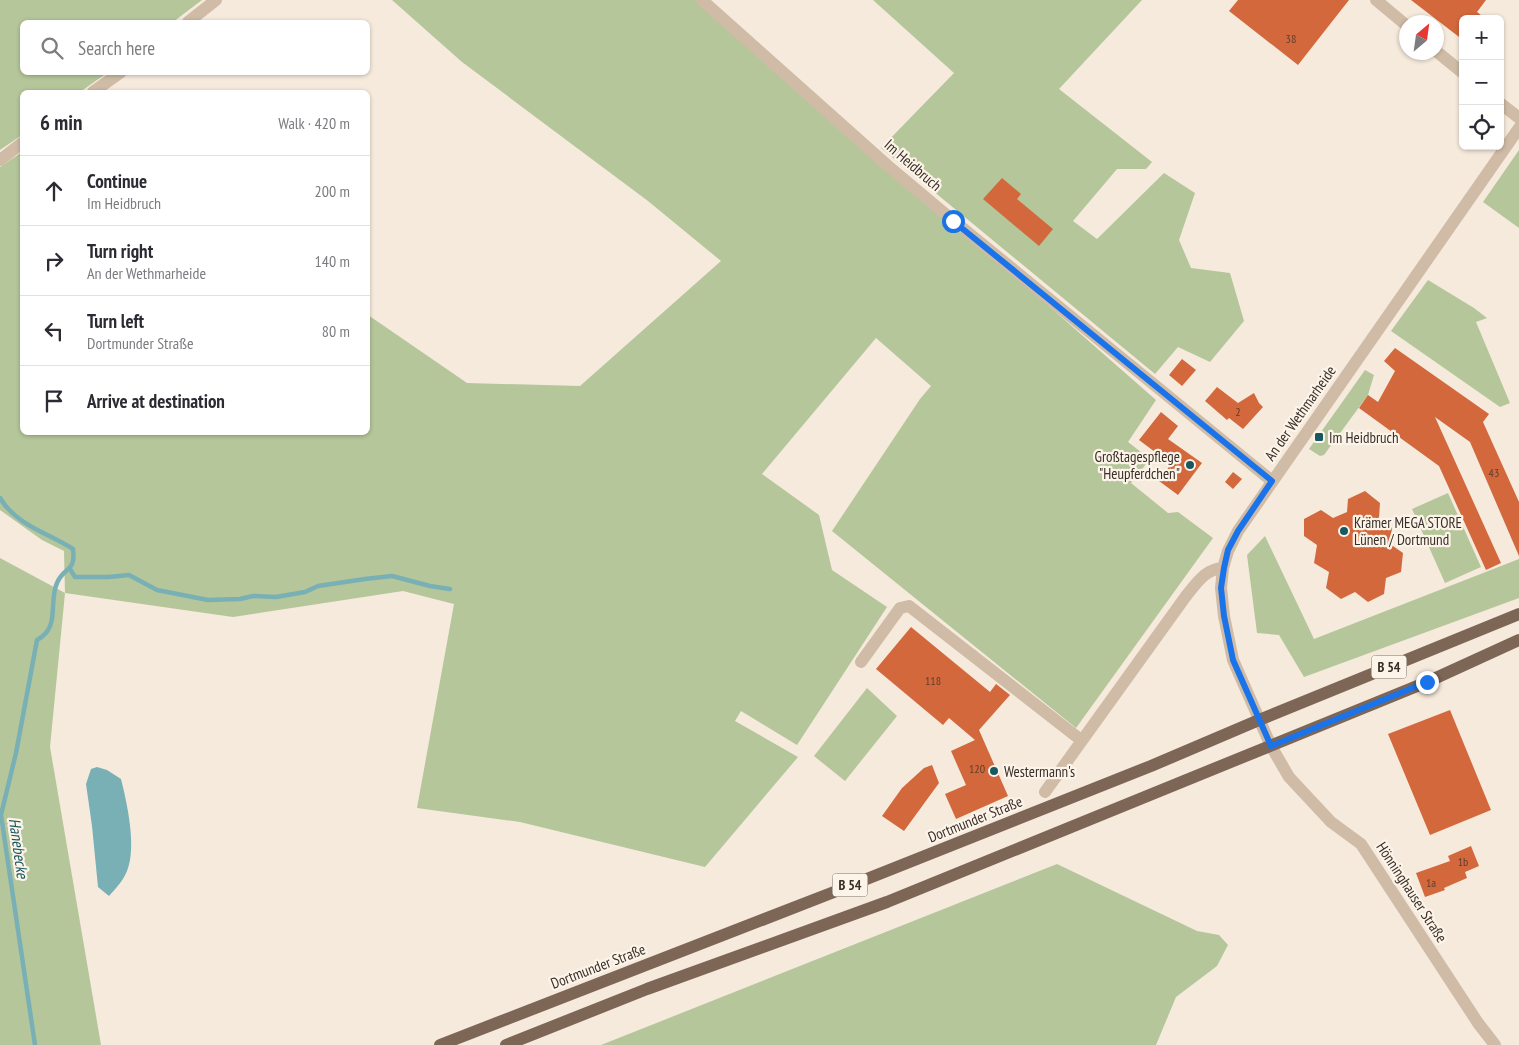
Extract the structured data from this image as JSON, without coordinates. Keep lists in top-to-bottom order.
{
  "streets": {
    "main road": ["B 54", "Dortmunder Straße"],
    "street": ["Im Heidbruch", "An der Wethmarheide", "Hönninghauser Straße"]
  },
  "crossings": [
    ["Im Heidbruch", "An der Wethmarheide"],
    ["An der Wethmarheide", "B 54"],
    ["An der Wethmarheide", "Dortmunder Straße"],
    ["An der Wethmarheide", "Hönninghauser Straße"],
    ["B 54", "Hönninghauser Straße"]
  ],
  "water": ["Hanebecke"],
  "places": {
    "transit": ["Im Heidbruch"],
    "other": ["Großtagespflege \"Heupferdchen\"", "Krämer MEGA STORE Lünen / Dortmund", "Westermann's"]
  },
  "house_numbers": [
    "38",
    "2",
    "43",
    "118",
    "120",
    "1b",
    "1a"
  ],
  "north": "top right",
  "page": {
    "map_buttons": ["+", "−"],
    "search": "Search here",
    "heading": ["6 min", "Walk · 420 m"],
    "list": [
      ["Continue", "Im Heidbruch", "200 m"],
      ["Turn right", "An der Wethmarheide", "140 m"],
      ["Turn left", "Dortmunder Straße", "80 m"],
      "Arrive at destination"
    ]
  }
}
